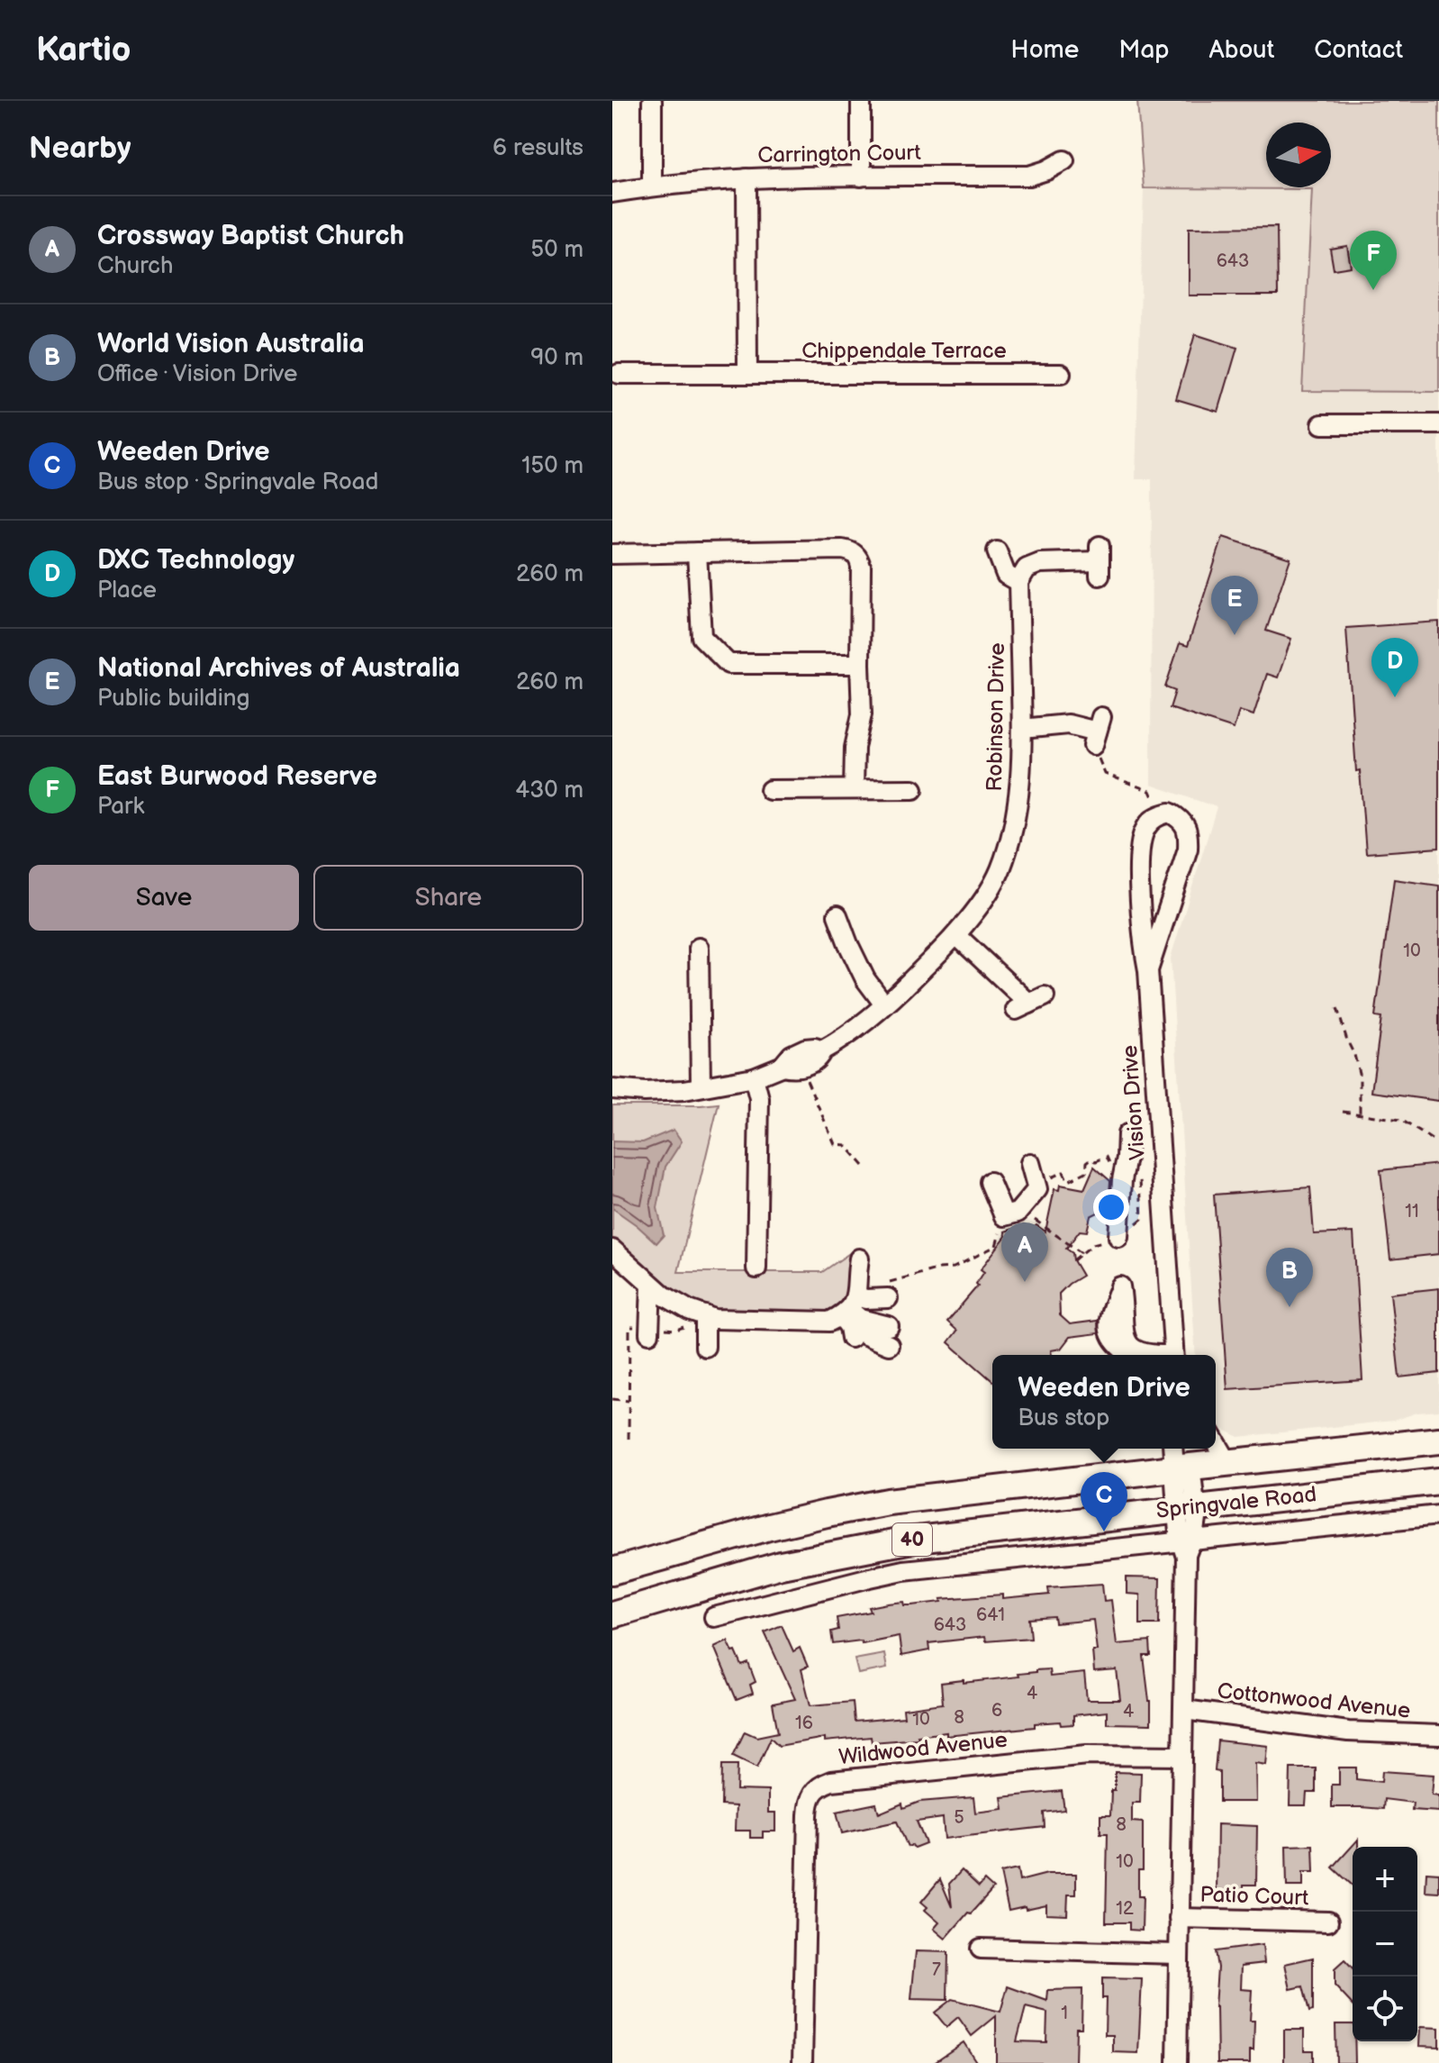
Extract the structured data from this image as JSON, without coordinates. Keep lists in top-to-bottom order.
{
  "streets": {
    "highway": ["Springvale Road", "40"],
    "street": [
      "Carrington Court",
      "Chippendale Terrace",
      "Robinson Drive",
      "Vision Drive",
      "Cottonwood Avenue",
      "Wildwood Avenue",
      "Patio Court"
    ]
  },
  "house_numbers": [
    "643",
    "10",
    "11",
    "641",
    "643",
    "4",
    "6",
    "4",
    "8",
    "10",
    "16",
    "5",
    "8",
    "10",
    "12",
    "7",
    "1"
  ],
  "north": "right",
  "page": {
    "header": "Kartio",
    "nav": [
      "Home",
      "Map",
      "About",
      "Contact"
    ],
    "heading": ["Nearby", "6 results"],
    "list": [
      {
        "mark": "A",
        "name": "Crossway Baptist Church",
        "note": "Church",
        "value": "50 m"
      },
      {
        "mark": "B",
        "name": "World Vision Australia",
        "note": "Office · Vision Drive",
        "value": "90 m"
      },
      {
        "mark": "C",
        "name": "Weeden Drive",
        "note": "Bus stop · Springvale Road",
        "value": "150 m"
      },
      {
        "mark": "D",
        "name": "DXC Technology",
        "note": "Place",
        "value": "260 m"
      },
      {
        "mark": "E",
        "name": "National Archives of Australia",
        "note": "Public building",
        "value": "260 m"
      },
      {
        "mark": "F",
        "name": "East Burwood Reserve",
        "note": "Park",
        "value": "430 m"
      }
    ],
    "pins": [
      "F",
      "E",
      "D",
      "A",
      "B",
      "C"
    ],
    "buttons": ["Save", "Share"],
    "popup": ["Weeden Drive", "Bus stop"],
    "map_buttons": ["+", "−"]
  }
}
